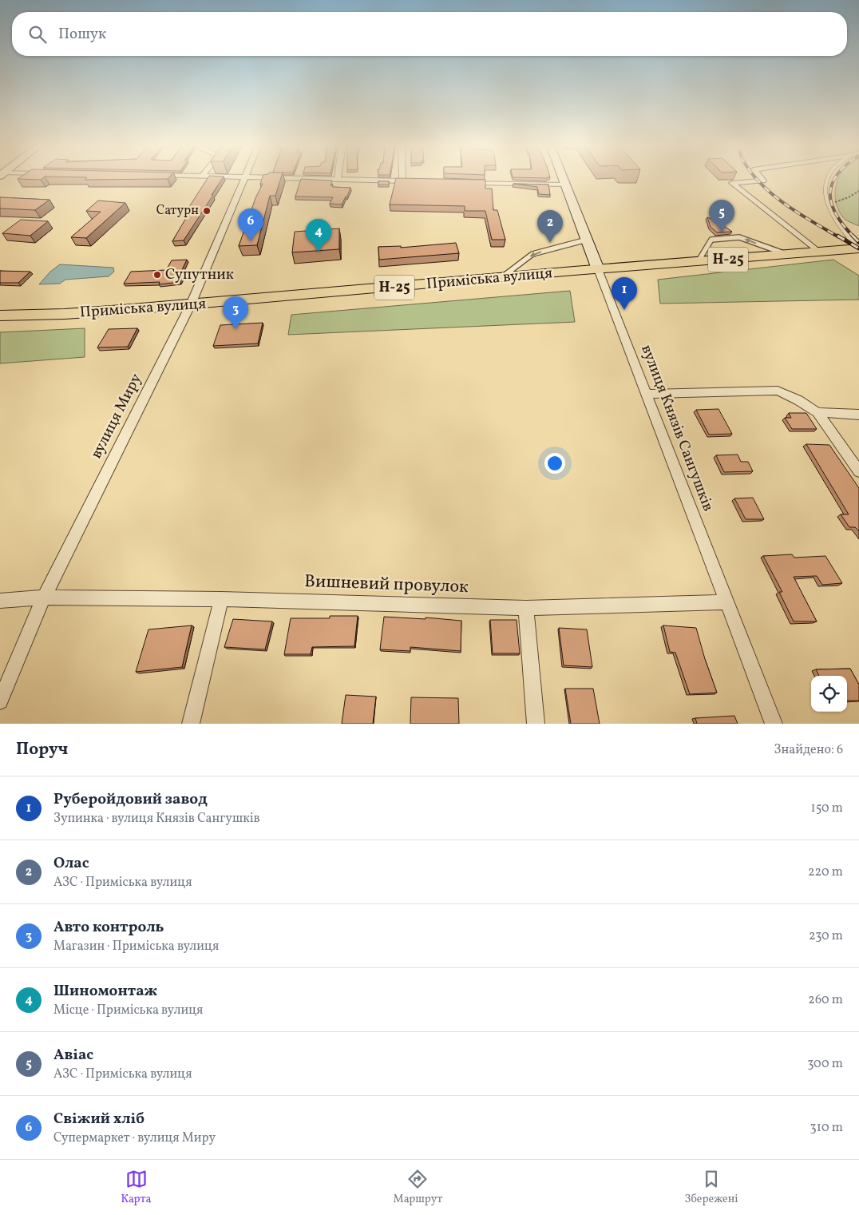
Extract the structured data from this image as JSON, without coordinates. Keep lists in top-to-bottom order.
{
  "streets": {
    "main road": ["Н-25", "Приміська вулиця", "вулиця Князів Сангушків"],
    "street": ["вулиця Миру", "Вишневий провулок"]
  },
  "crossings": [
    ["Приміська вулиця", "вулиця Миру"],
    ["Приміська вулиця", "вулиця Князів Сангушків"],
    ["вулиця Миру", "Вишневий провулок"],
    ["вулиця Князів Сангушків", "Вишневий провулок"]
  ],
  "places": ["Сатурн", "Супутник"],
  "page": {
    "search": "Пошук",
    "pins": [
      "5",
      "6",
      "2",
      "4",
      "1",
      "3"
    ],
    "heading": ["Поруч", "Знайдено: 6"],
    "list": [
      {
        "mark": "1",
        "name": "Руберойдовий завод",
        "note": "Зупинка · вулиця Князів Сангушків",
        "value": "150 m"
      },
      {
        "mark": "2",
        "name": "Олас",
        "note": "АЗС · Приміська вулиця",
        "value": "220 m"
      },
      {
        "mark": "3",
        "name": "Авто контроль",
        "note": "Магазин · Приміська вулиця",
        "value": "230 m"
      },
      {
        "mark": "4",
        "name": "Шиномонтаж",
        "note": "Місце · Приміська вулиця",
        "value": "260 m"
      },
      {
        "mark": "5",
        "name": "Авіас",
        "note": "АЗС · Приміська вулиця",
        "value": "300 m"
      },
      {
        "mark": "6",
        "name": "Свіжий хліб",
        "note": "Супермаркет · вулиця Миру",
        "value": "310 m"
      }
    ],
    "nav": ["Карта", "Маршрут", "Збережені"]
  }
}
